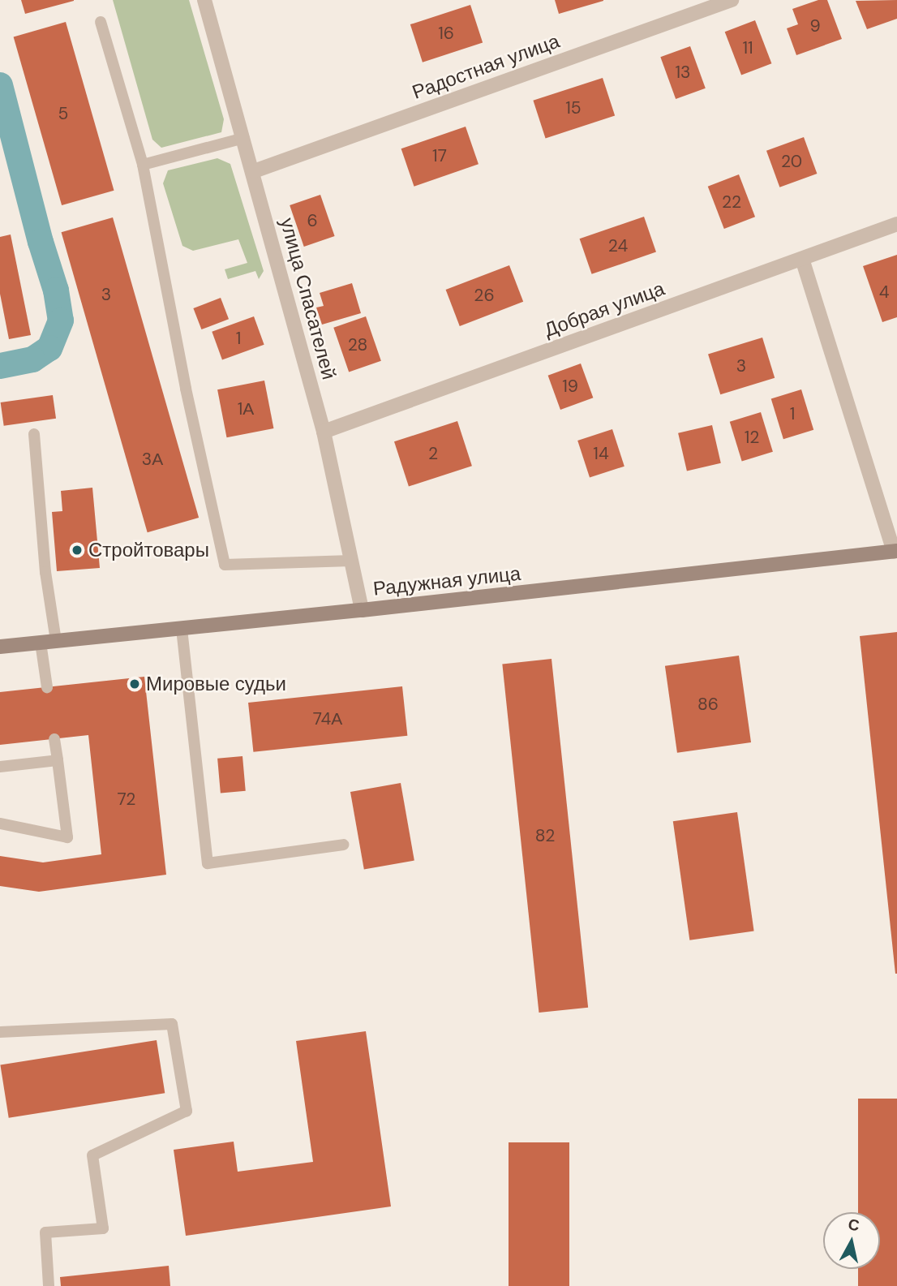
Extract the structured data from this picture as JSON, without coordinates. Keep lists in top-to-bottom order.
{
  "streets": {
    "street": [
      "Радостная улица",
      "улица Спасателей",
      "Добрая улица",
      "Радужная улица"
    ]
  },
  "crossings": [
    ["Радостная улица", "улица Спасателей"],
    ["улица Спасателей", "Добрая улица"],
    ["улица Спасателей", "Радужная улица"]
  ],
  "places": ["Стройтовары", "Мировые судьи"],
  "house_numbers": [
    "9",
    "16",
    "11",
    "13",
    "15",
    "5",
    "17",
    "20",
    "22",
    "6",
    "24",
    "4",
    "3",
    "26",
    "1",
    "28",
    "3",
    "19",
    "1А",
    "1",
    "12",
    "2",
    "14",
    "3А",
    "86",
    "74А",
    "72",
    "82"
  ],
  "north": "top"
}
